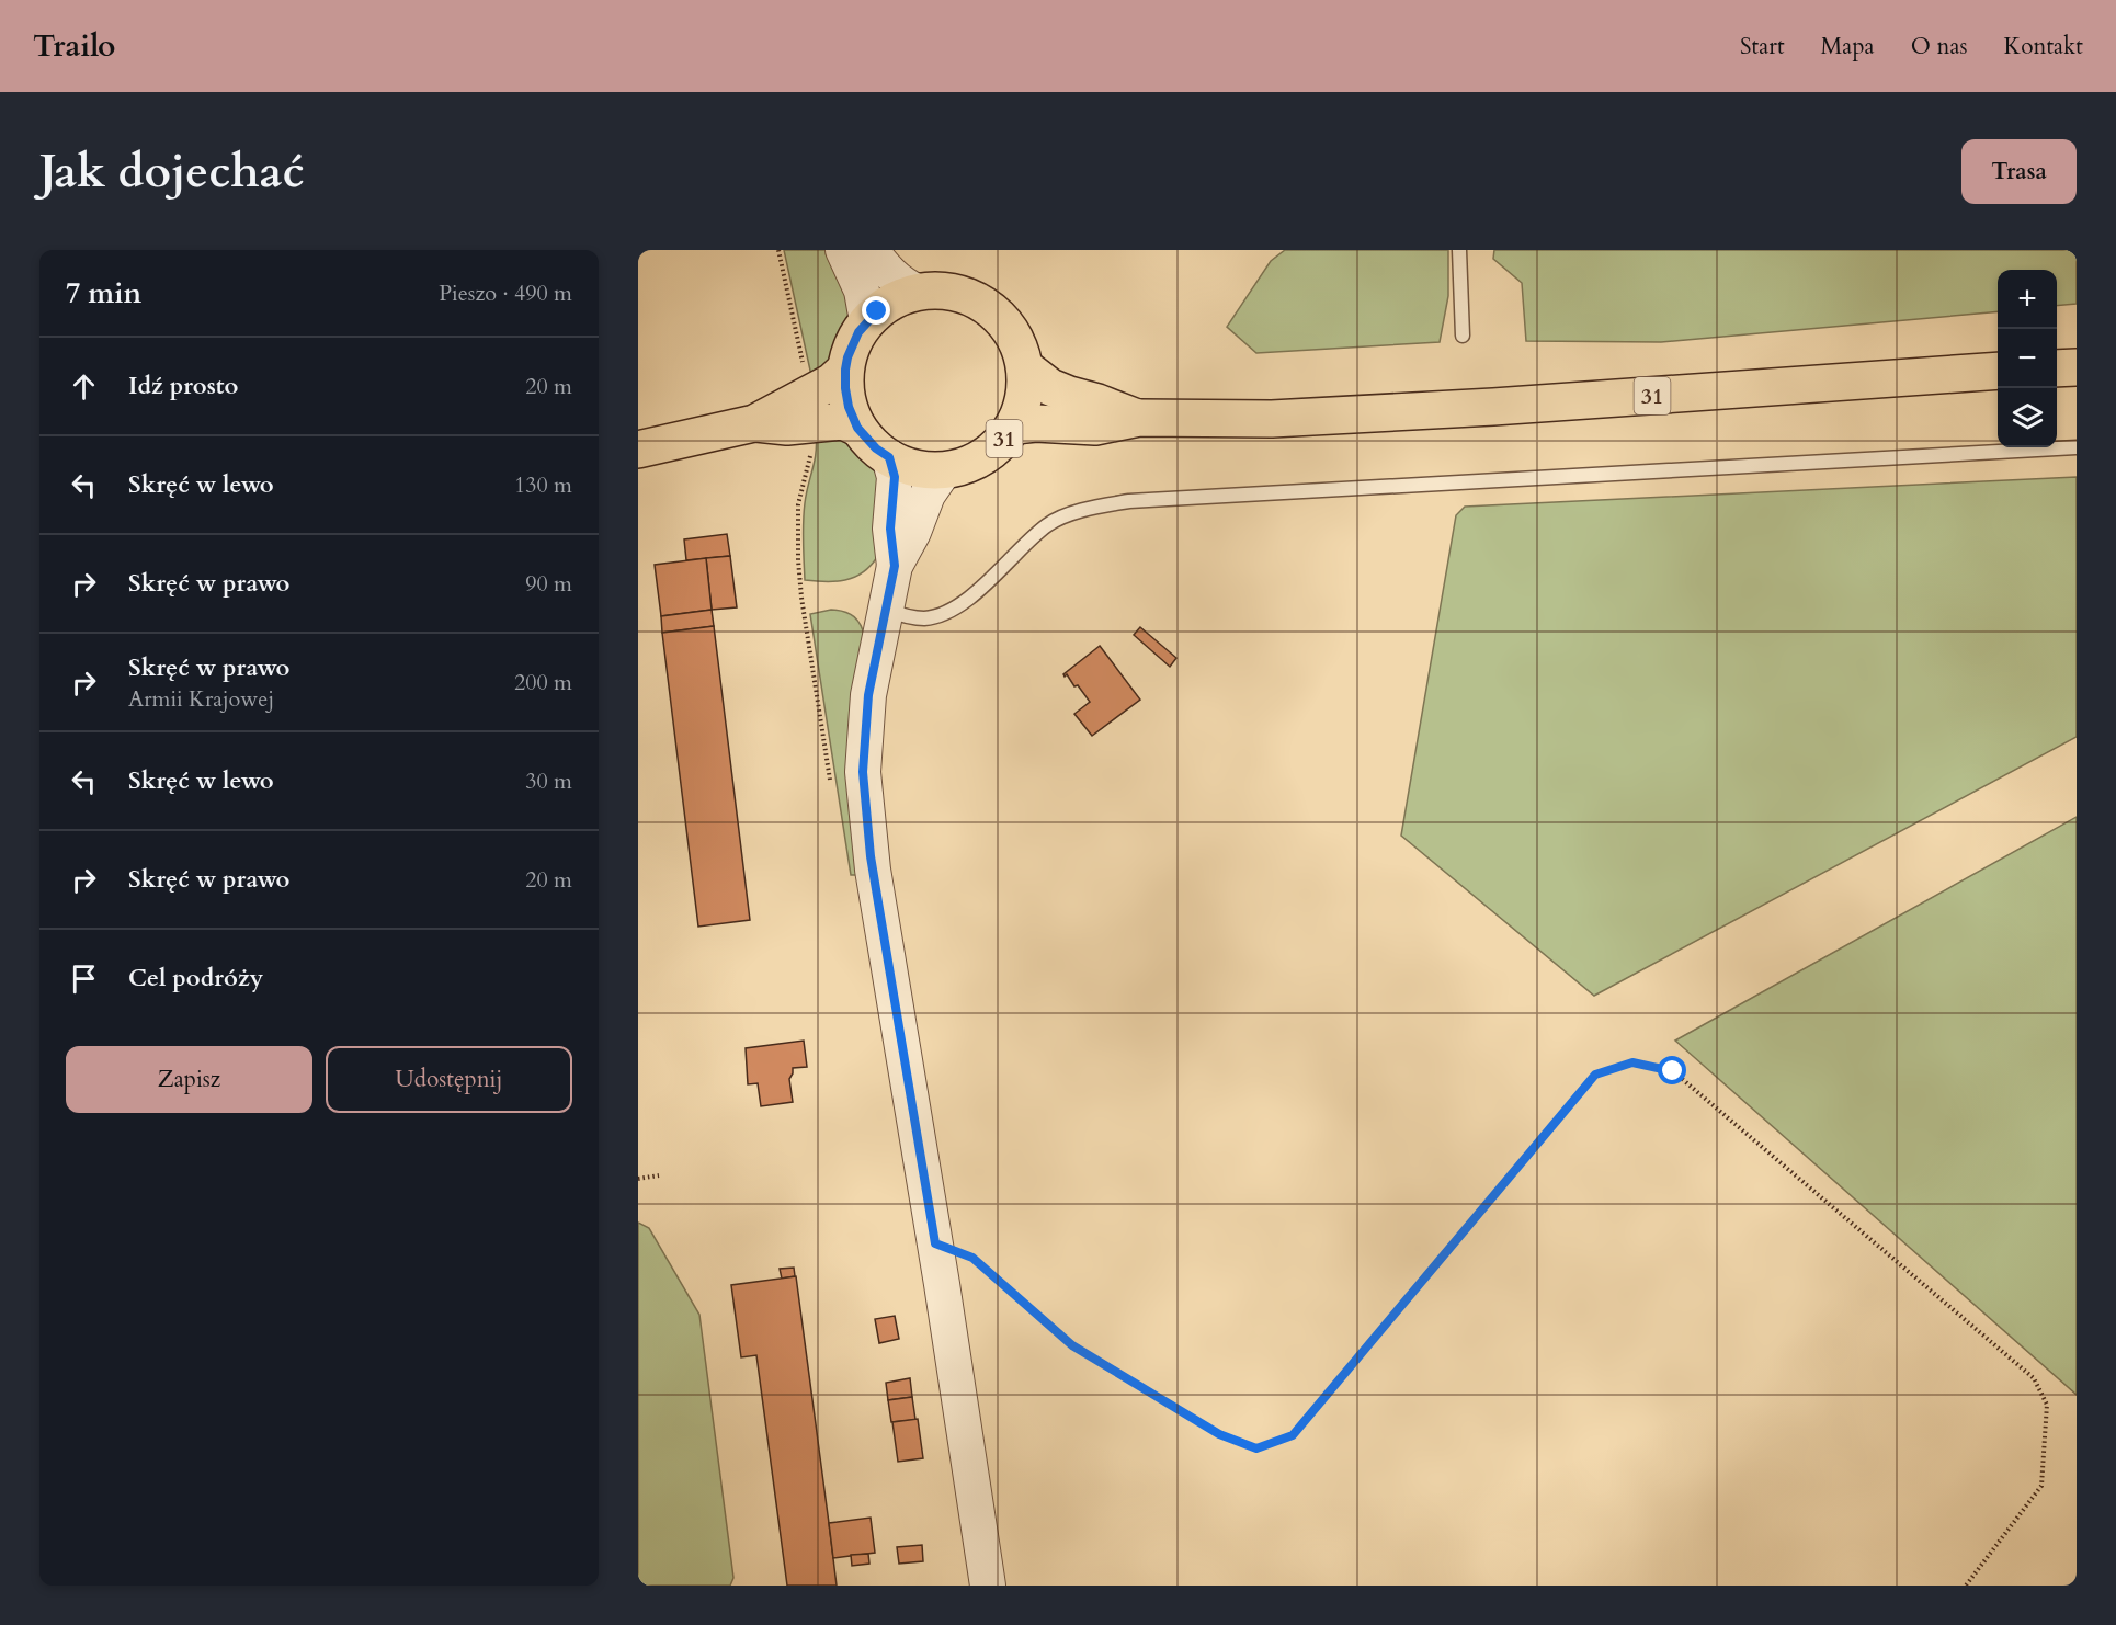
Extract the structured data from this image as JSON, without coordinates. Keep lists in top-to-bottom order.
{
  "streets": {
    "main road": ["31"]
  },
  "page": {
    "header": "Trailo",
    "nav": [
      "Start",
      "Mapa",
      "O nas",
      "Kontakt"
    ],
    "buttons": [
      "Trasa",
      ["Zapisz", "Udostępnij"]
    ],
    "title": "Jak dojechać",
    "heading": ["7 min", "Pieszo · 490 m"],
    "map_buttons": ["+", "−"],
    "list": [
      ["Idź prosto", "20 m"],
      ["Skręć w lewo", "130 m"],
      ["Skręć w prawo", "90 m"],
      ["Skręć w prawo", "Armii Krajowej", "200 m"],
      ["Skręć w lewo", "30 m"],
      ["Skręć w prawo", "20 m"],
      "Cel podróży"
    ]
  }
}
